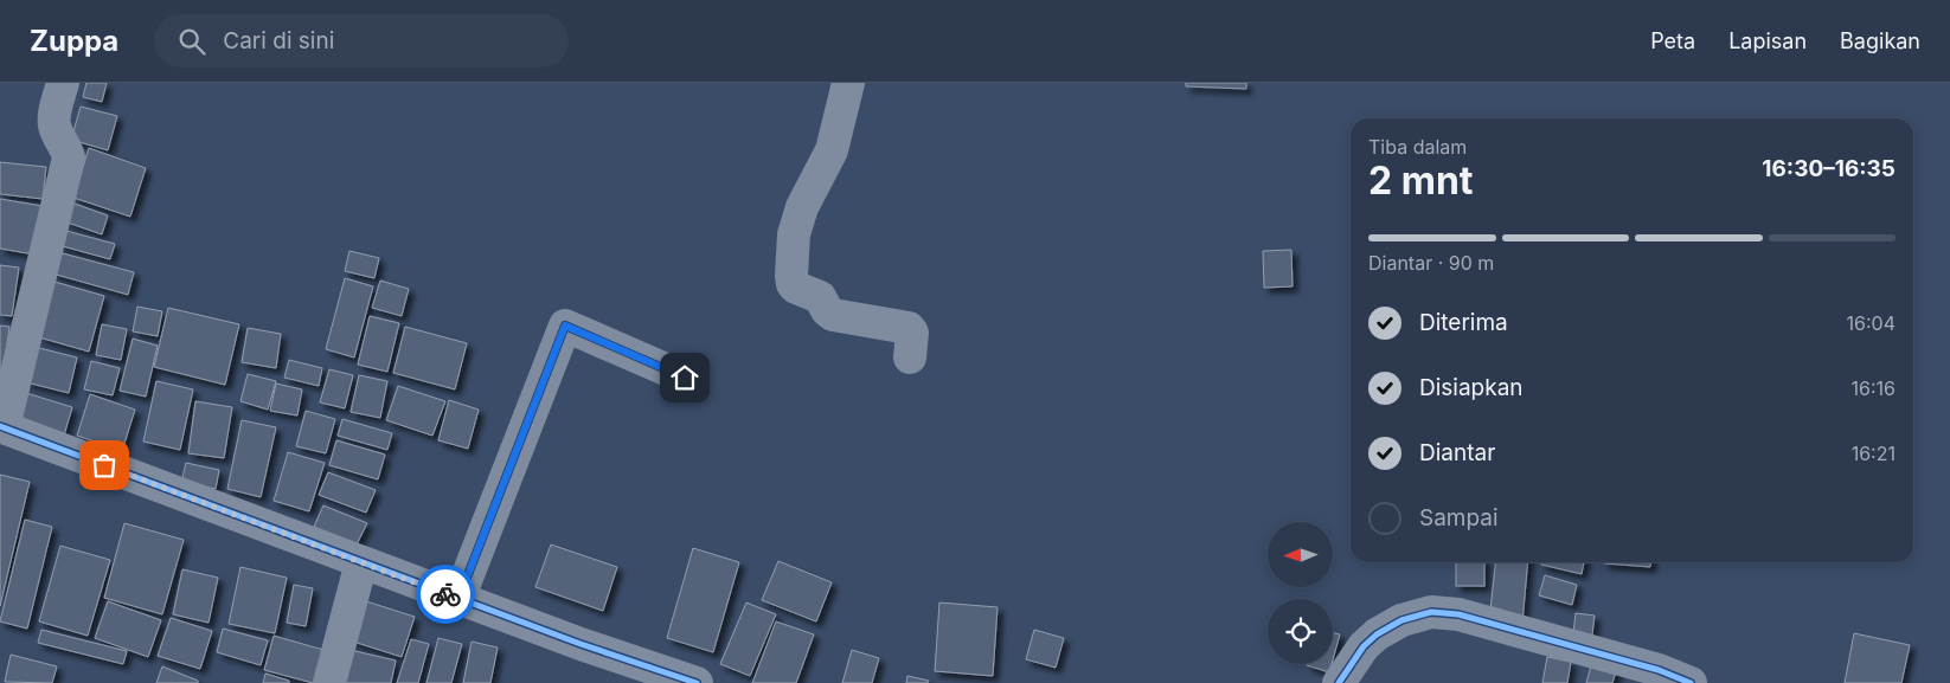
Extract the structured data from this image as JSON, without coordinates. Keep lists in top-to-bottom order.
{
  "north": "left",
  "page": {
    "header": "Zuppa",
    "search": "Cari di sini",
    "nav": ["Peta", "Lapisan", "Bagikan"],
    "heading": ["2 mnt", "Tiba dalam", "16:30–16:35"],
    "bar": "Diantar · 90 m",
    "list": [
      ["Diterima", "16:04"],
      ["Disiapkan", "16:16"],
      ["Diantar", "16:21"],
      "Sampai"
    ]
  }
}
